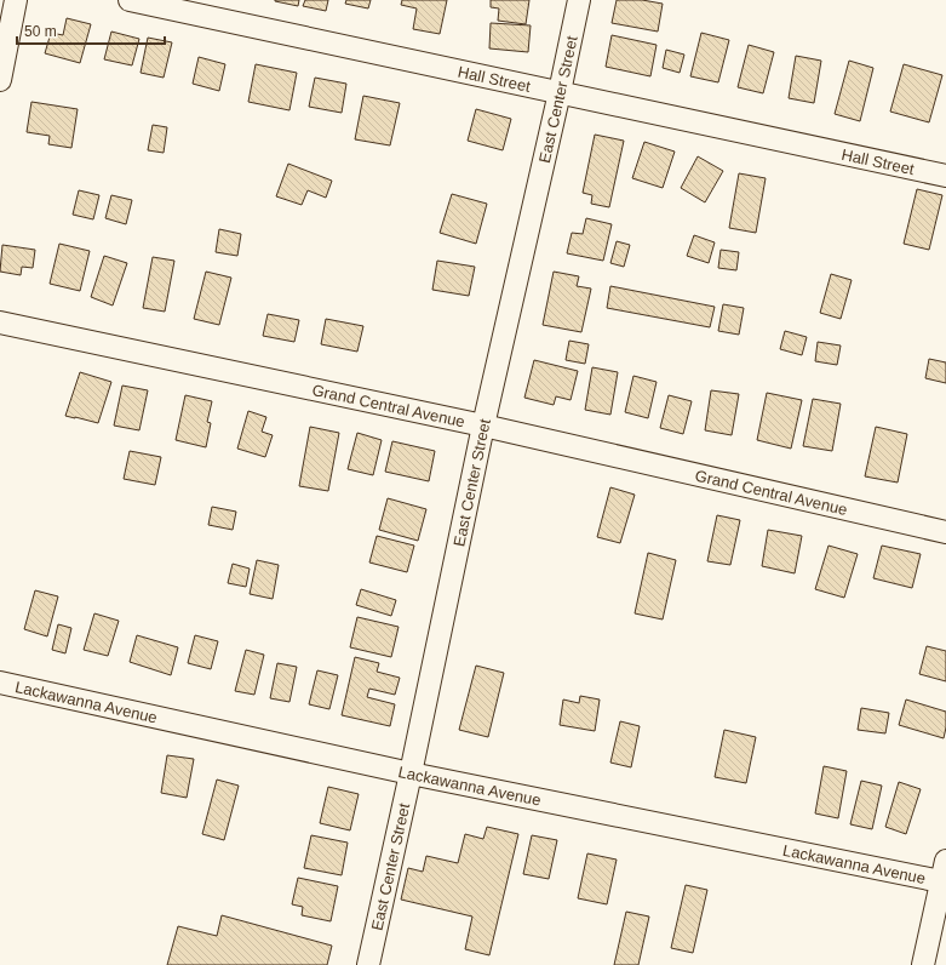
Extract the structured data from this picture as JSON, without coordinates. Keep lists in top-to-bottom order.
{
  "streets": {
    "street": [
      "Hall Street",
      "East Center Street",
      "Grand Central Avenue",
      "Lackawanna Avenue"
    ]
  },
  "crossings": [
    ["Hall Street", "East Center Street"],
    ["East Center Street", "Grand Central Avenue"],
    ["East Center Street", "Lackawanna Avenue"]
  ],
  "scale_bar": "50 m"
}
